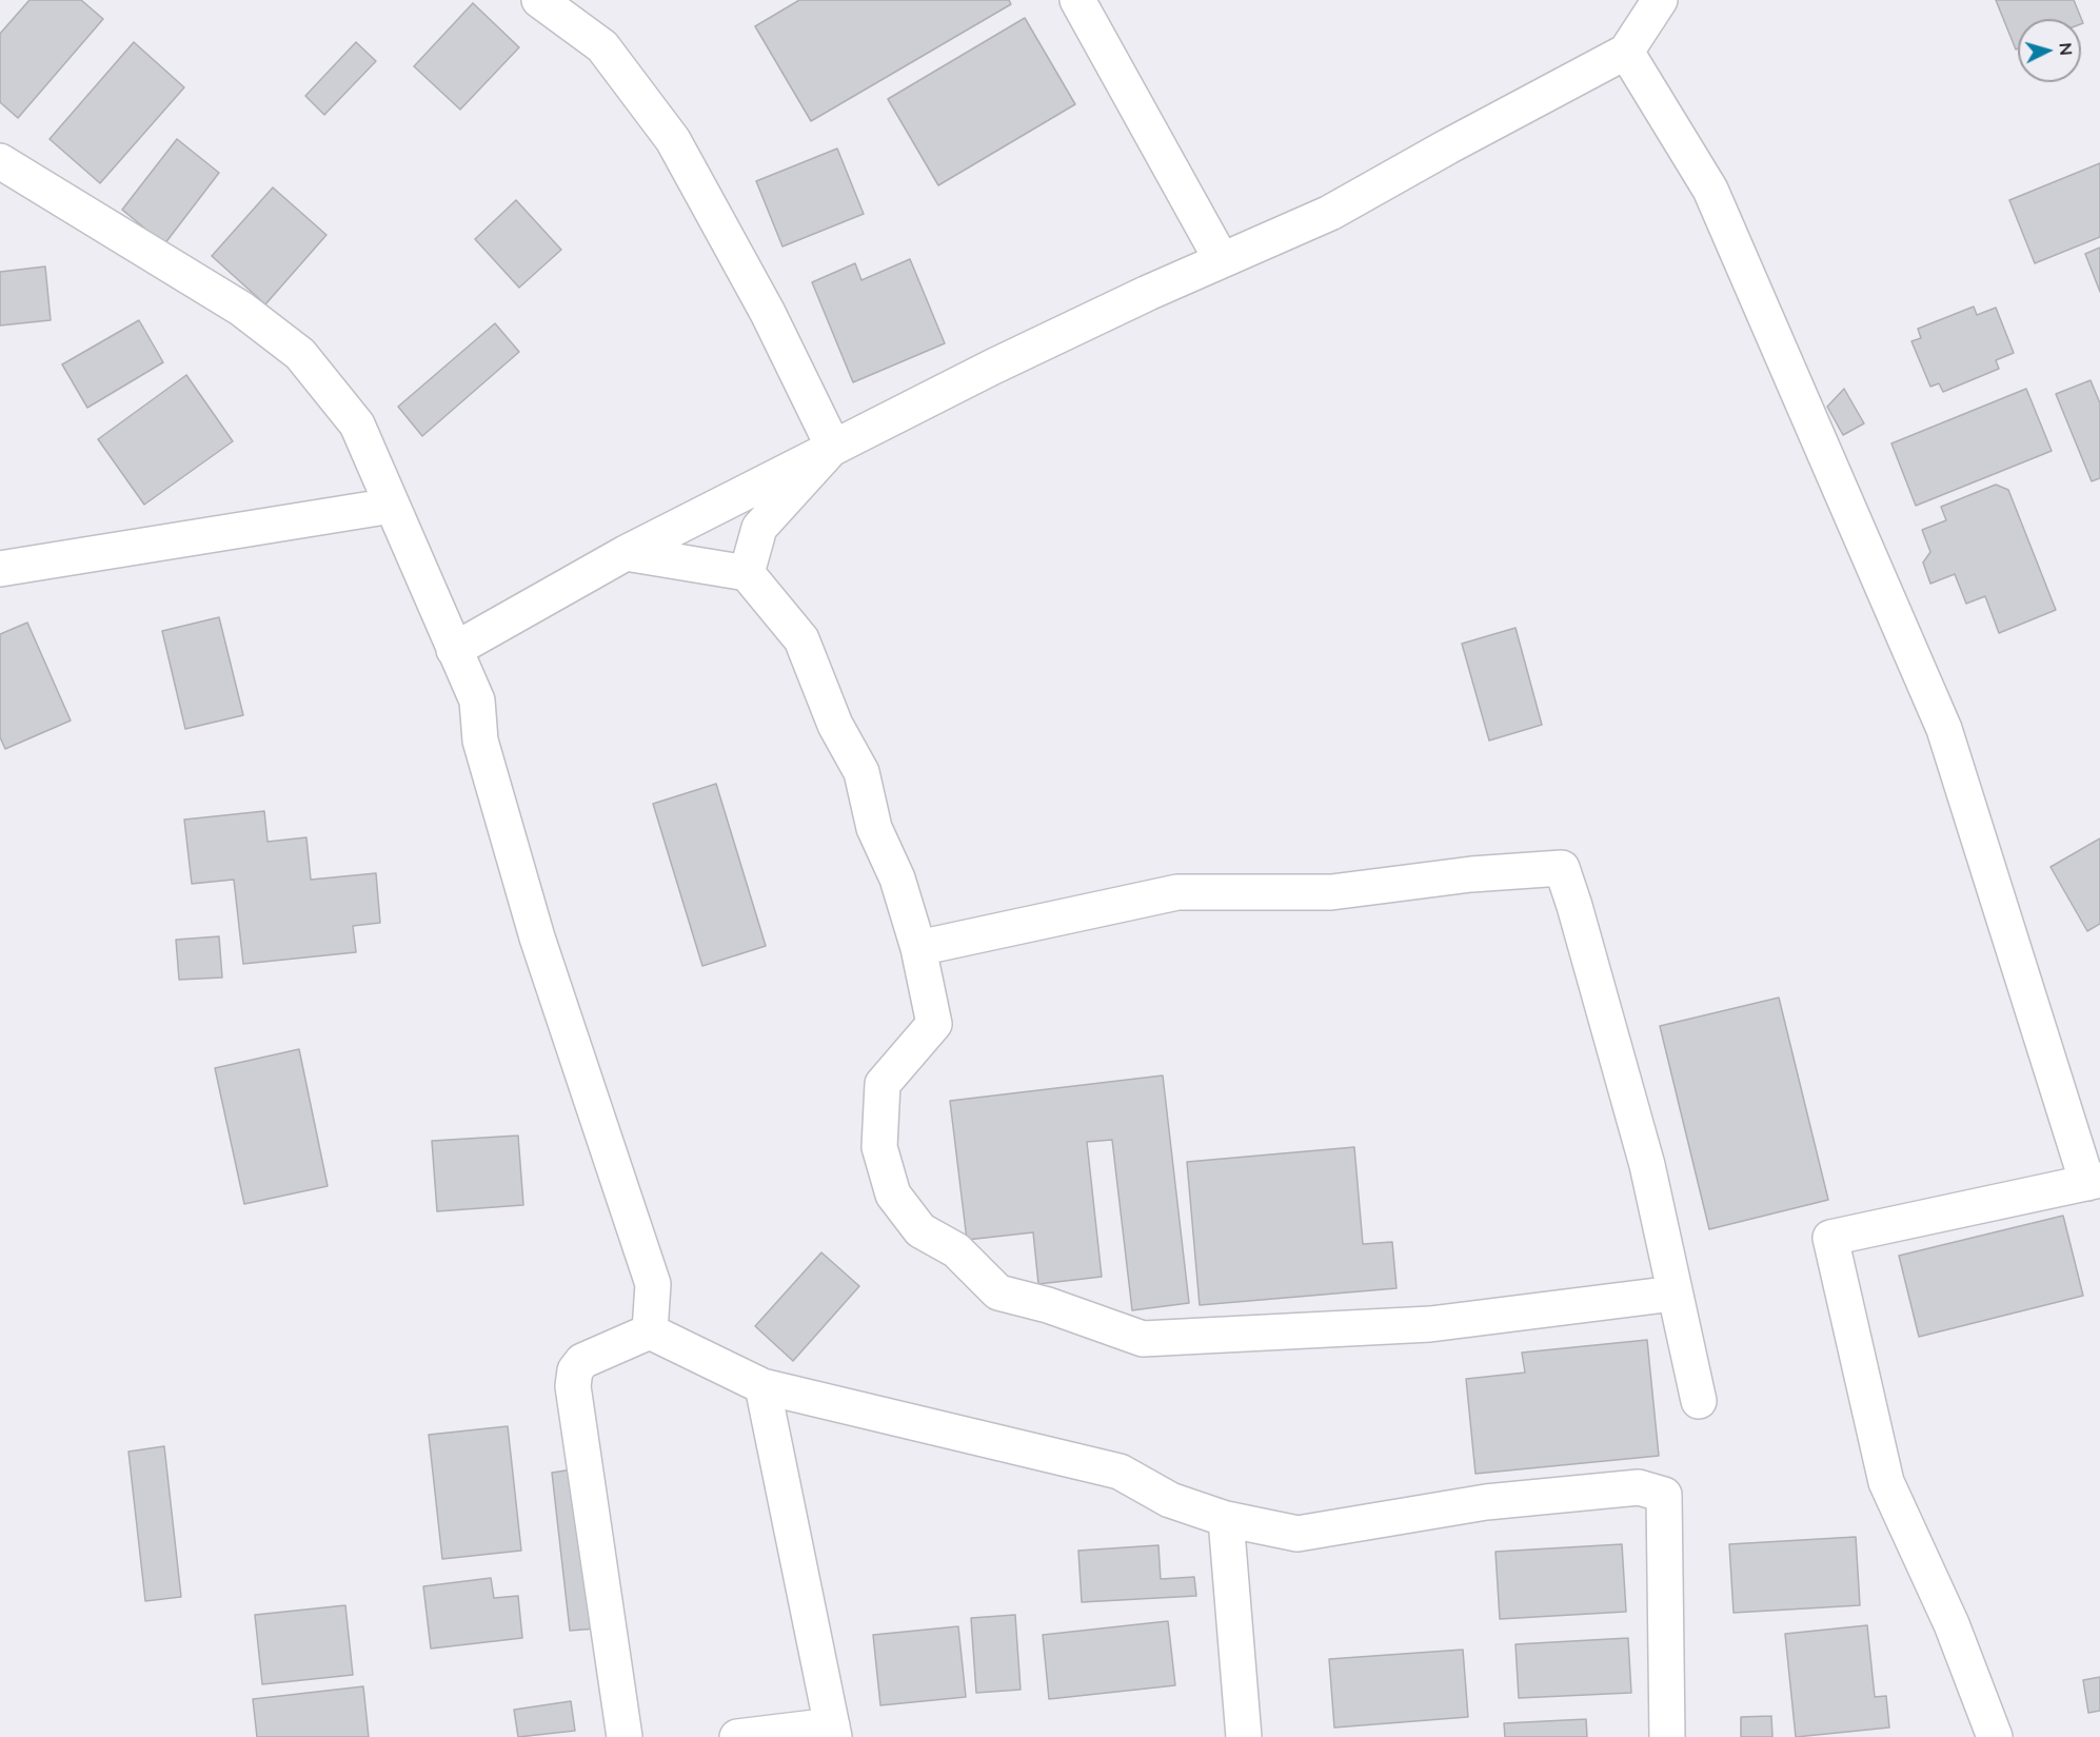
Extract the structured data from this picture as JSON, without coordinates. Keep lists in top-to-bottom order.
{
  "north": "right"
}
